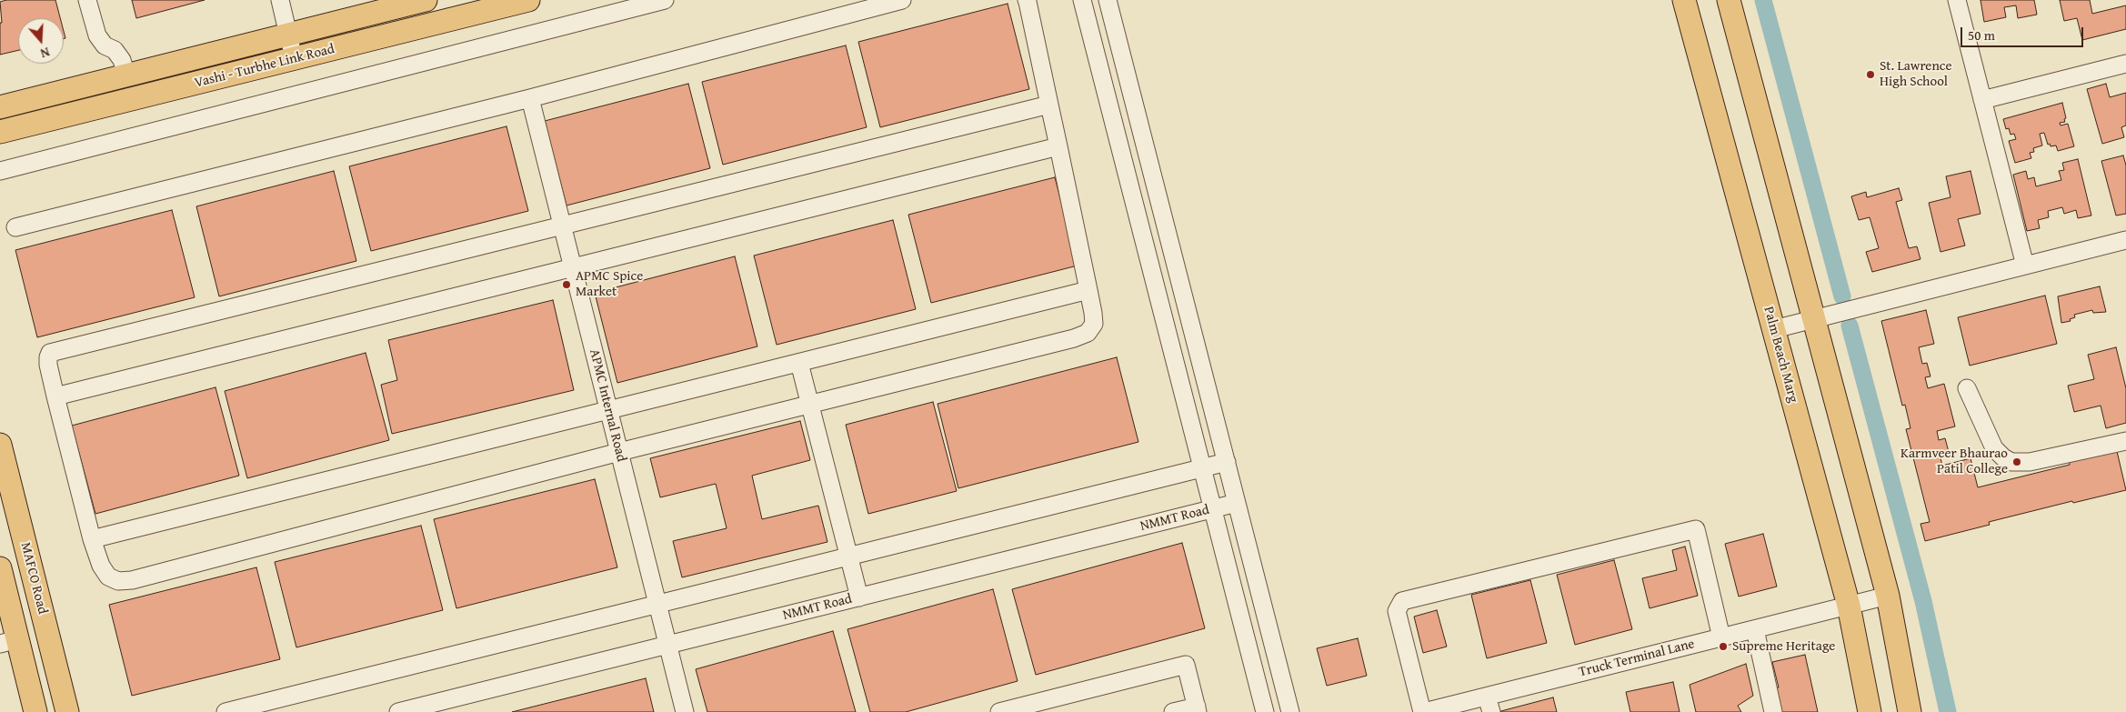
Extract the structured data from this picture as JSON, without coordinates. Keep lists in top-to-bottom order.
{
  "streets": {
    "main road": ["Vashi - Turbhe Link Road", "Palm Beach Marg", "MAFCO Road"],
    "street": ["APMC Internal Road", "NMMT Road", "Truck Terminal Lane"]
  },
  "crossings": [
    ["Palm Beach Marg", "Truck Terminal Lane"],
    ["APMC Internal Road", "NMMT Road"]
  ],
  "places": [
    "St. Lawrence High School",
    "APMC Spice Market",
    "Karmveer Bhaurao Patil College",
    "Supreme Heritage"
  ],
  "scale_bar": "50 m",
  "north": "bottom"
}
